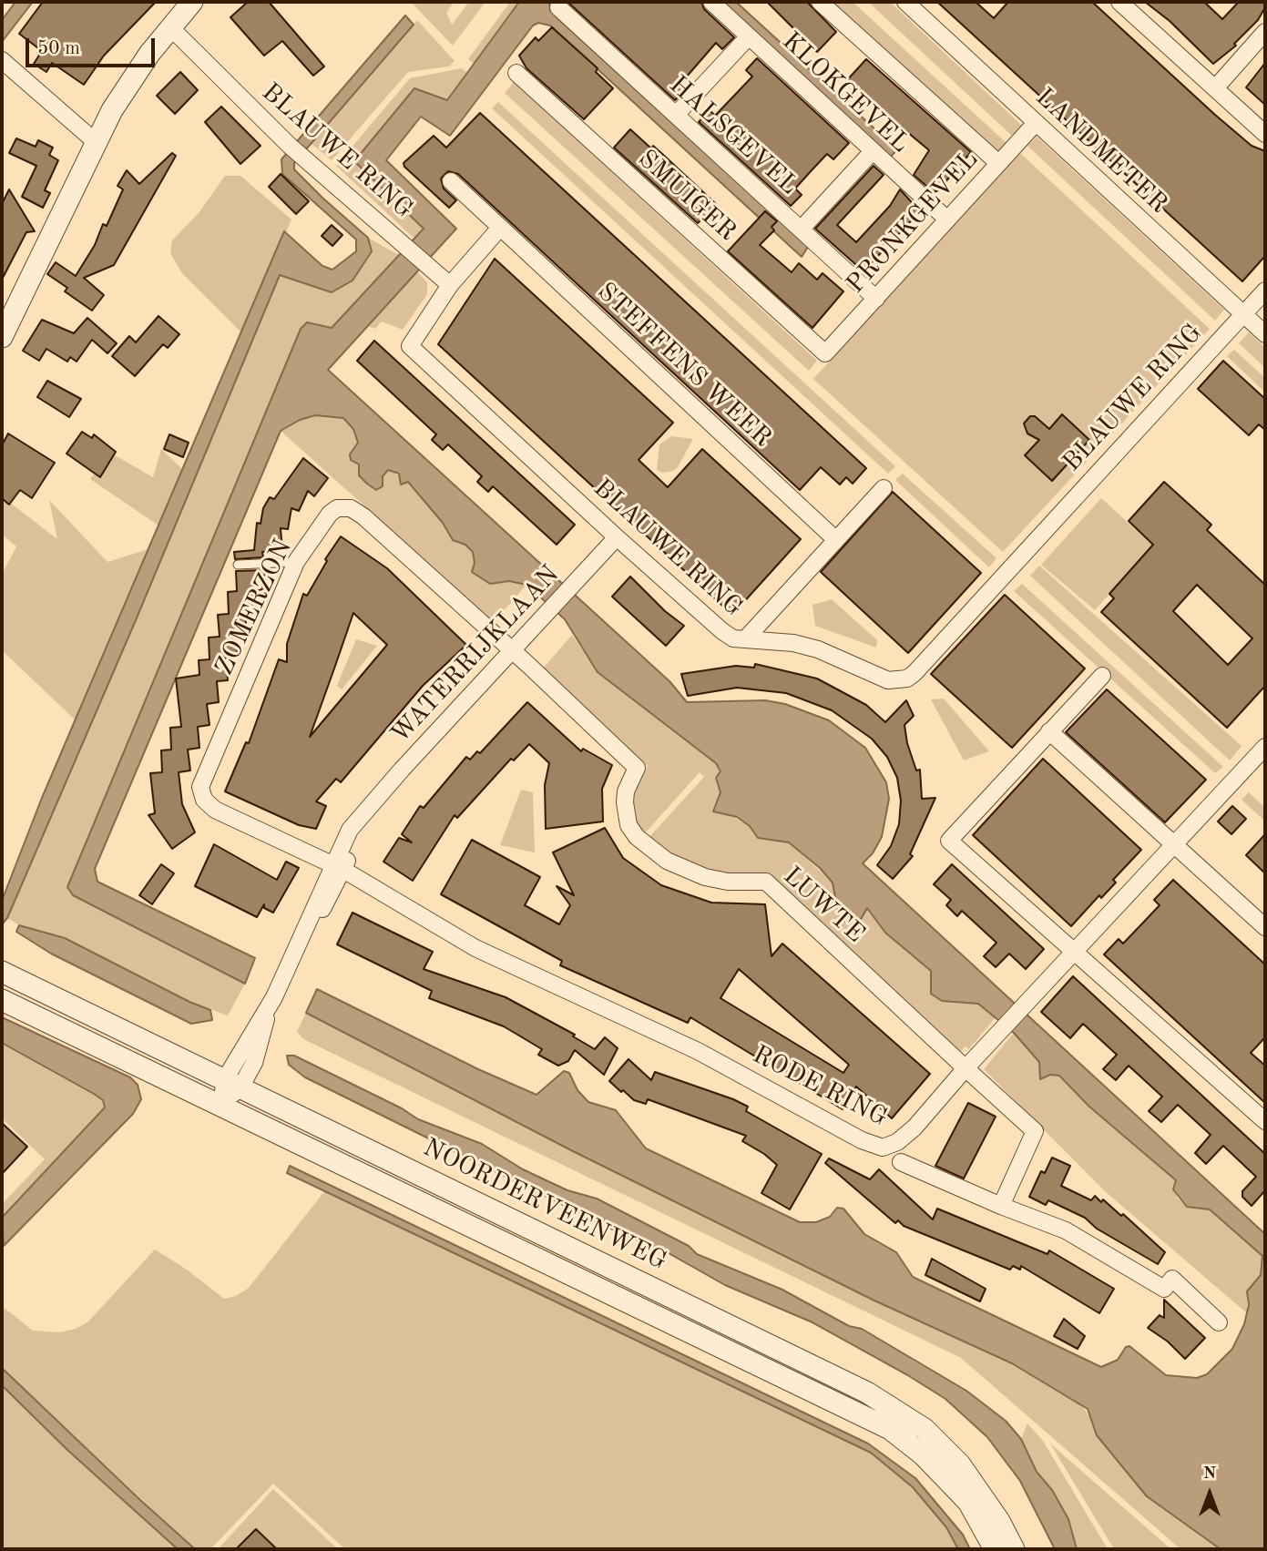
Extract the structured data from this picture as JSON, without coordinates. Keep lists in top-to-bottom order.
{
  "streets": {
    "street": [
      "KLOKGEVEL",
      "HALSGEVEL",
      "BLAUWE RING",
      "LANDMETER",
      "SMUIGER",
      "PRONKGEVEL",
      "STEFFENS WEER",
      "ZOMERZON",
      "WATERRIJKLAAN",
      "LUWTE",
      "RODE RING",
      "NOORDERVEENWEG"
    ]
  },
  "crossings": [
    ["KLOKGEVEL", "PRONKGEVEL"],
    ["HALSGEVEL", "PRONKGEVEL"],
    ["BLAUWE RING", "LANDMETER"],
    ["BLAUWE RING", "WATERRIJKLAAN"],
    ["LANDMETER", "PRONKGEVEL"],
    ["SMUIGER", "PRONKGEVEL"],
    ["ZOMERZON", "WATERRIJKLAAN"],
    ["ZOMERZON", "LUWTE"],
    ["ZOMERZON", "RODE RING"],
    ["WATERRIJKLAAN", "LUWTE"],
    ["WATERRIJKLAAN", "RODE RING"],
    ["WATERRIJKLAAN", "NOORDERVEENWEG"],
    ["LUWTE", "RODE RING"]
  ],
  "scale_bar": "50 m",
  "north": "top"
}
